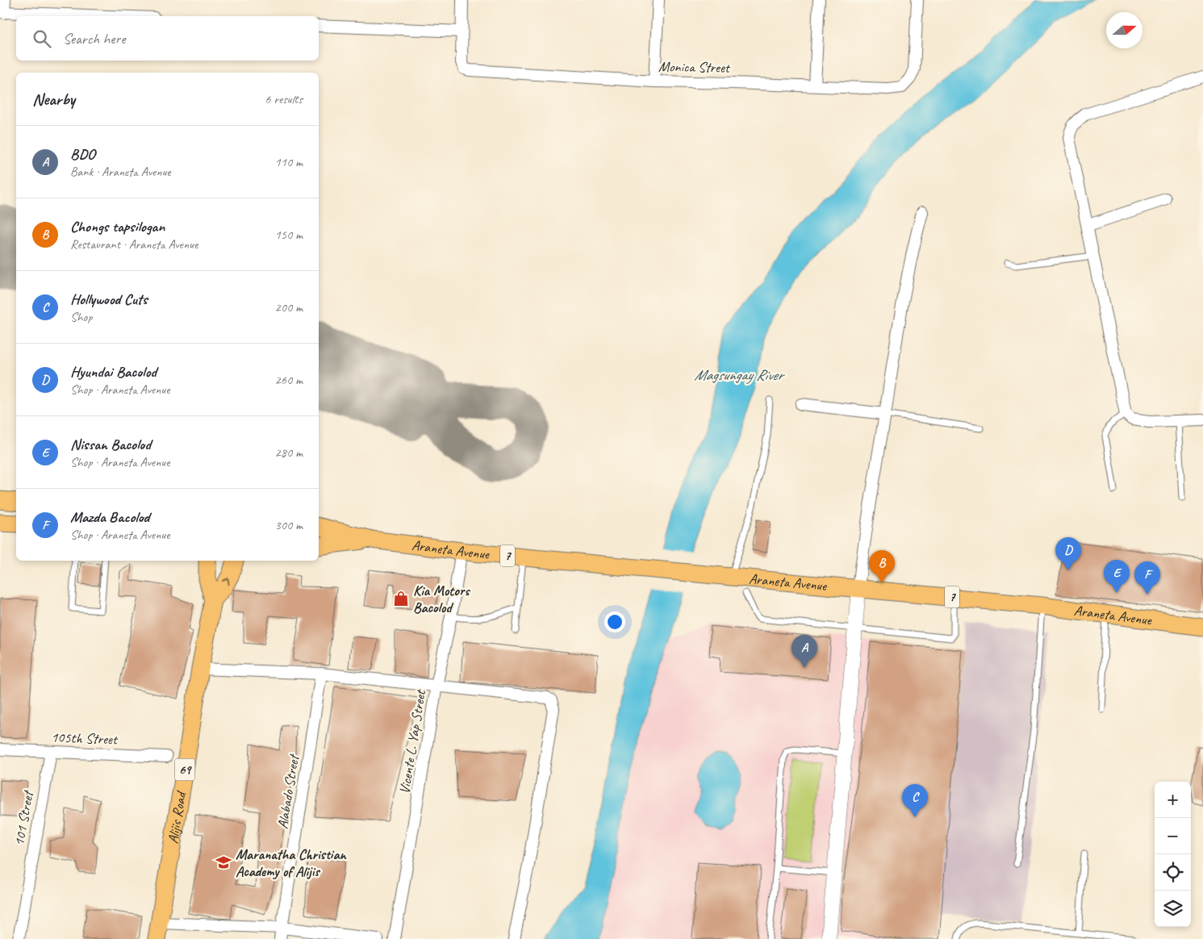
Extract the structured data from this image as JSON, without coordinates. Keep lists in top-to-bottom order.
{
  "streets": {
    "main road": [
      "Araneta Avenue",
      "7",
      "69",
      "Alijis Road"
    ],
    "street": [
      "Monica Street",
      "105th Street",
      "Vicente L. Yap Street",
      "Alabado Street",
      "101 Street"
    ]
  },
  "crossings": [
    ["Araneta Avenue", "Vicente L. Yap Street"],
    ["105th Street", "101 Street"]
  ],
  "water": ["Magsungay River"],
  "places": {
    "shop": ["Kia Motors Bacolod"],
    "school or university": ["Maranatha Christian Academy of Alijis"]
  },
  "north": "right",
  "page": {
    "search": "Search here",
    "heading": ["Nearby", "6 results"],
    "list": [
      {
        "mark": "A",
        "name": "BDO",
        "note": "Bank · Araneta Avenue",
        "value": "110 m"
      },
      {
        "mark": "B",
        "name": "Chongs tapsilogan",
        "note": "Restaurant · Araneta Avenue",
        "value": "150 m"
      },
      {
        "mark": "C",
        "name": "Hollywood Cuts",
        "note": "Shop",
        "value": "200 m"
      },
      {
        "mark": "D",
        "name": "Hyundai Bacolod",
        "note": "Shop · Araneta Avenue",
        "value": "260 m"
      },
      {
        "mark": "E",
        "name": "Nissan Bacolod",
        "note": "Shop · Araneta Avenue",
        "value": "280 m"
      },
      {
        "mark": "F",
        "name": "Mazda Bacolod",
        "note": "Shop · Araneta Avenue",
        "value": "300 m"
      }
    ],
    "pins": [
      "D",
      "B",
      "E",
      "F",
      "A",
      "C"
    ],
    "map_buttons": ["+", "−"]
  }
}
